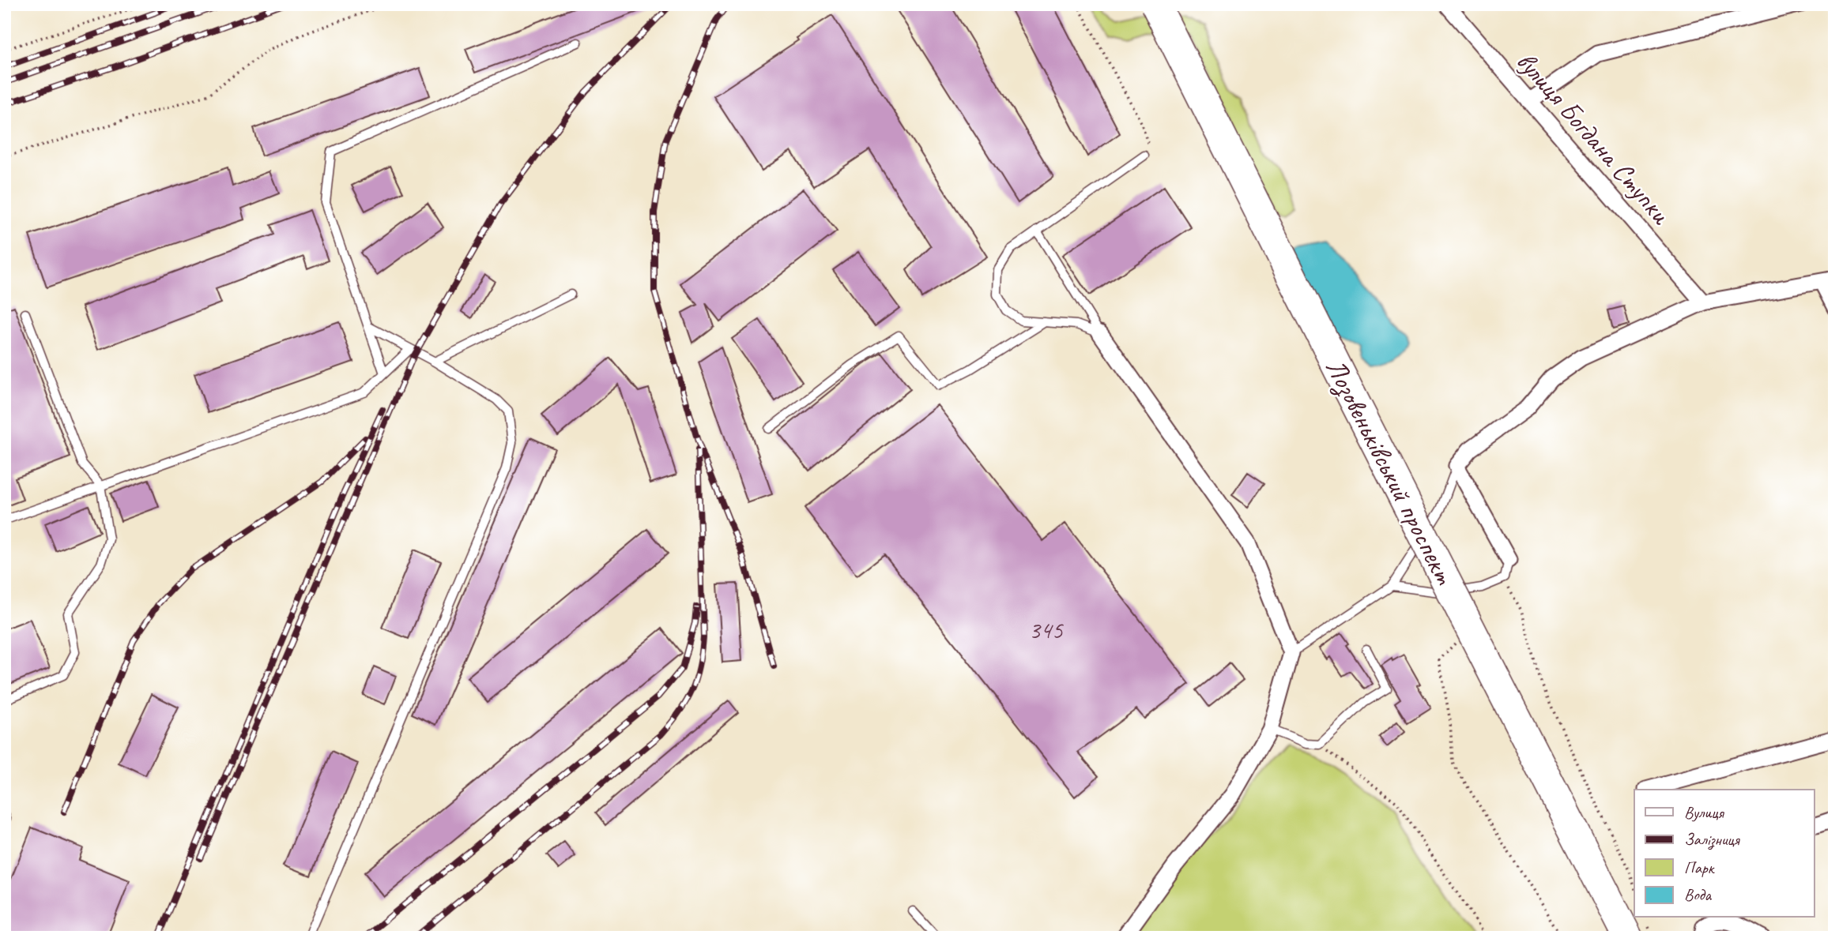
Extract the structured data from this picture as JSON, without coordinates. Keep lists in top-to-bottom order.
{
  "streets": {
    "highway": ["Лозовеньківський проспект"],
    "street": ["вулиця Богдана Ступки"]
  },
  "house_numbers": ["345"],
  "legend": [
    "Вулиця",
    "Залізниця",
    "Парк",
    "Вода"
  ]
}
